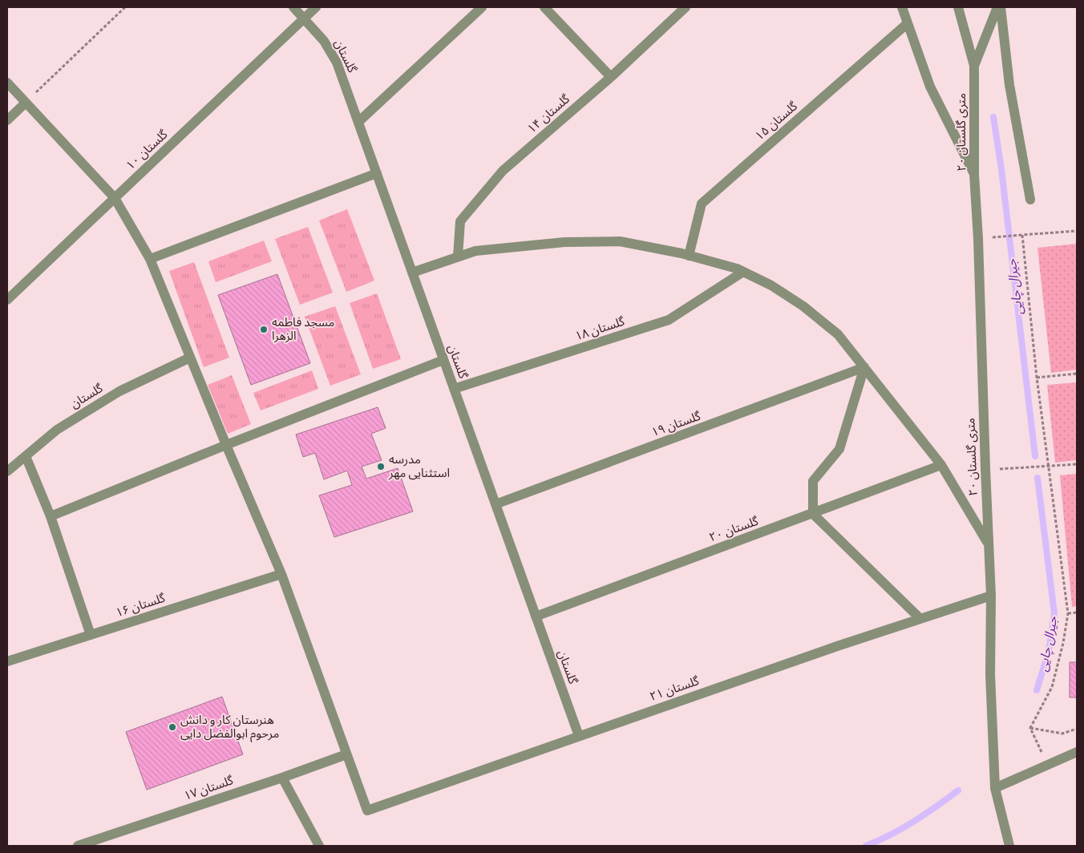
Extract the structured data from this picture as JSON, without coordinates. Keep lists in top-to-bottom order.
{
  "streets": {
    "street": [
      "گلستان",
      "گلستان ۱۴",
      "گلستان ۱۵",
      "۲۰ متری گلستان",
      "گلستان ۱۰",
      "گلستان ۱۸",
      "گلستان ۱۹",
      "گلستان ۲۰",
      "گلستان ۱۶",
      "گلستان ۲۱",
      "گلستان ۱۷"
    ]
  },
  "crossings": [
    ["گلستان", "گلستان ۱۰"],
    ["گلستان", "گلستان ۱۸"],
    ["گلستان", "گلستان ۱۹"],
    ["گلستان", "گلستان ۲۰"],
    ["گلستان", "گلستان ۲۱"],
    ["۲۰ متری گلستان", "گلستان ۲۱"],
    ["گلستان ۲۱", "گلستان ۱۷"]
  ],
  "water": ["جیرال چایی"],
  "places": ["مسجد فاطمه الزهرا", "مدرسه استثنایی مهر", "هنرستان کار و دانش مرحوم ابوالفضل دایی"]
}
